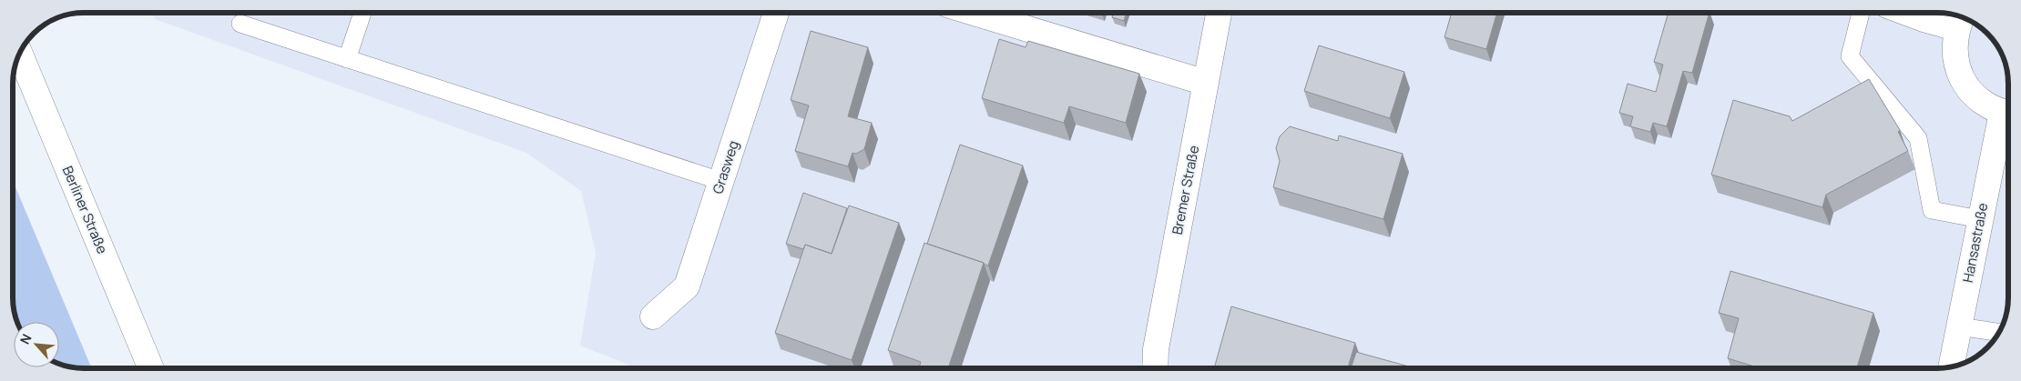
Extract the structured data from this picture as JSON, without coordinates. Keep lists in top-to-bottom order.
{
  "streets": {
    "street": [
      "Grasweg",
      "Bremer Straße",
      "Berliner Straße",
      "Hansastraße"
    ]
  },
  "north": "top left"
}
